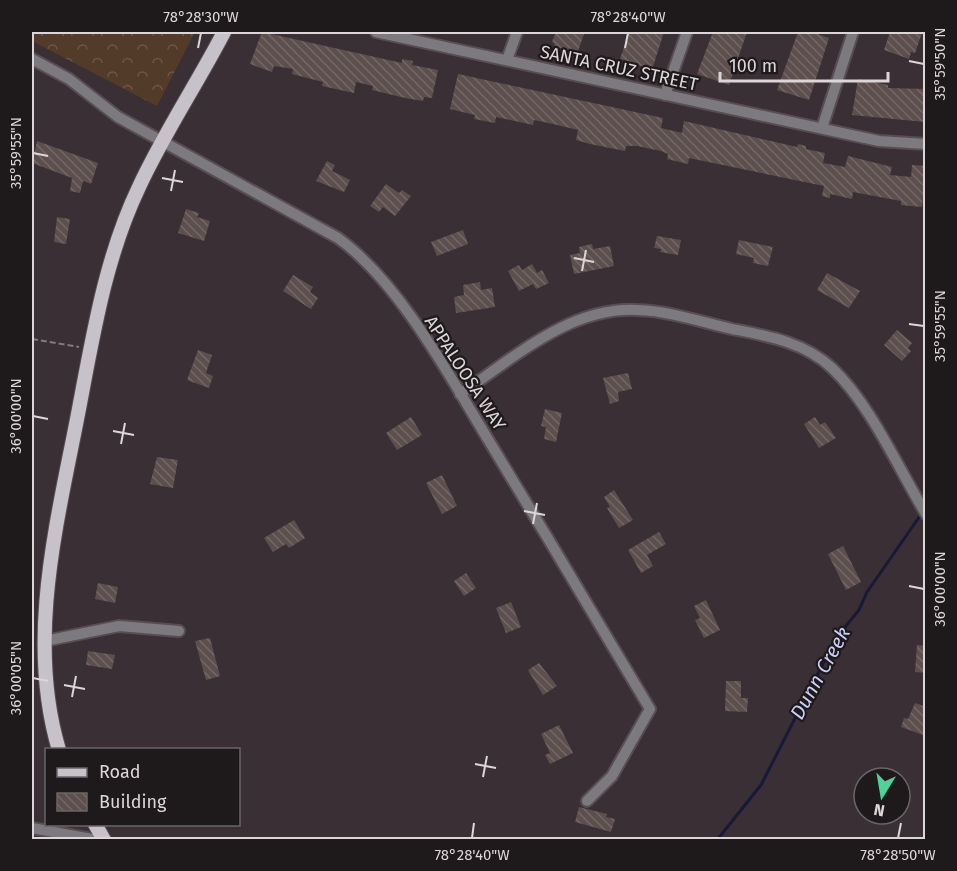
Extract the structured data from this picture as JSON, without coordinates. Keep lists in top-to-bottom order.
{
  "streets": {
    "street": ["SANTA CRUZ STREET", "APPALOOSA WAY"]
  },
  "water": ["Dunn Creek"],
  "legend": ["Road", "Building"],
  "scale_bar": "100 m",
  "north": "bottom",
  "coordinates": [
    "78°28'30\"W",
    "78°28'40\"W",
    "35°59'50\"N",
    "35°59'55\"N",
    "36°00'00\"N",
    "36°00'05\"N",
    "78°28'50\"W"
  ]
}
